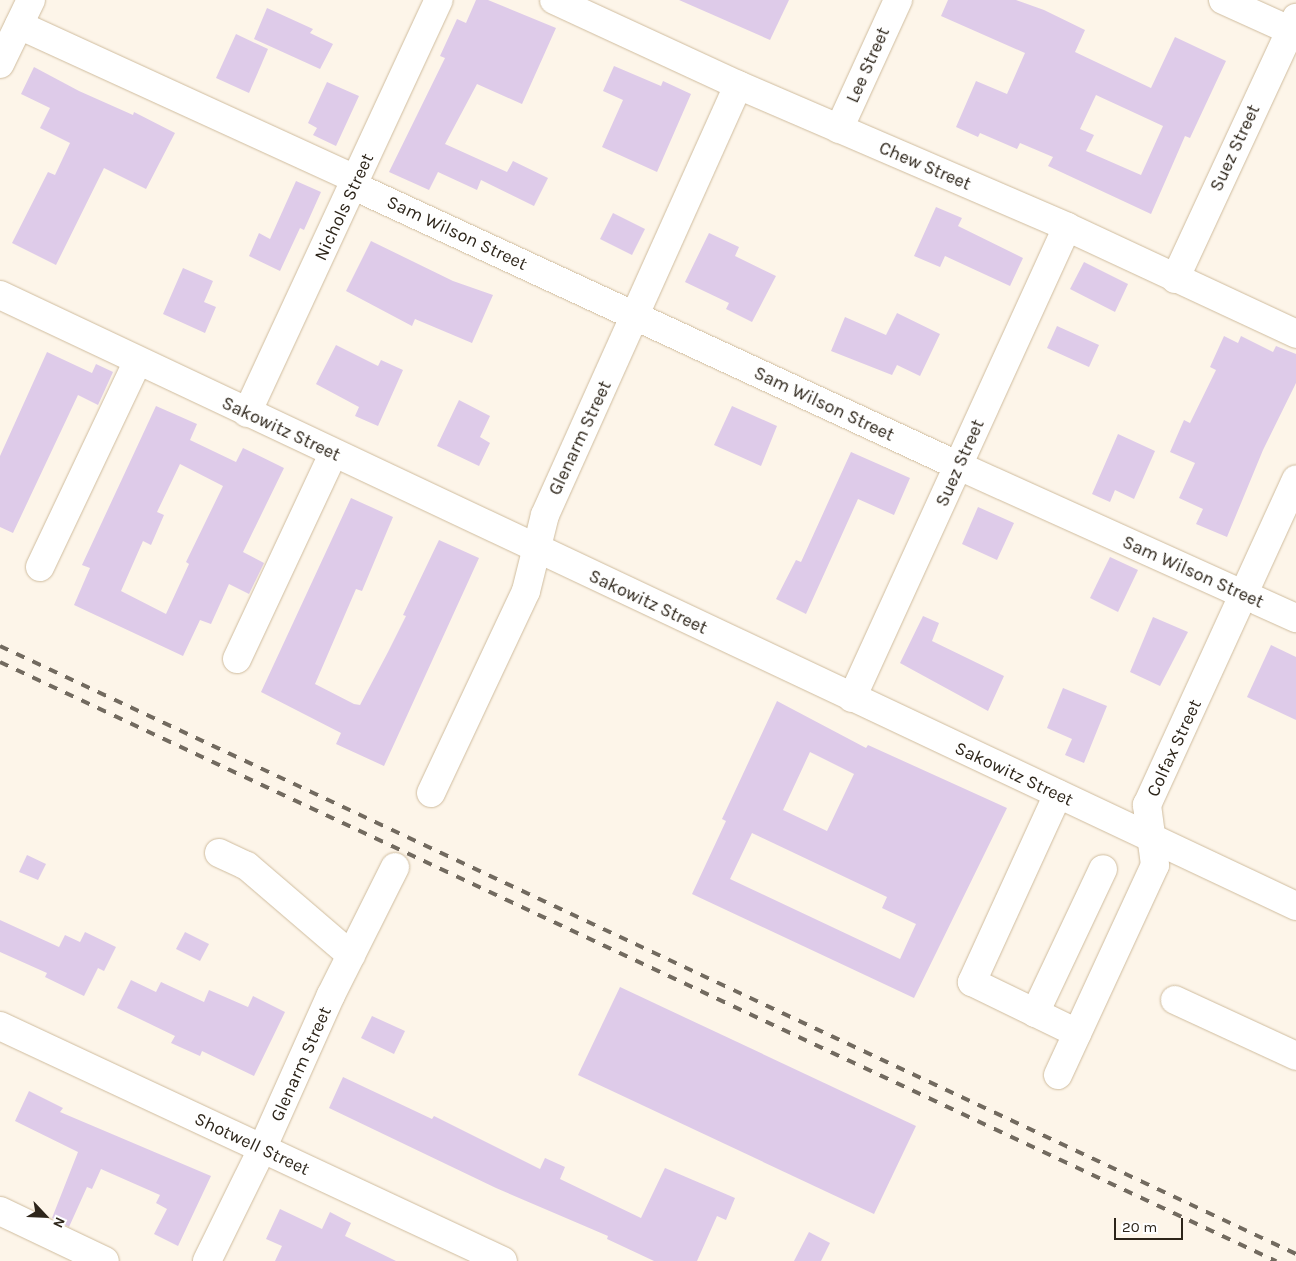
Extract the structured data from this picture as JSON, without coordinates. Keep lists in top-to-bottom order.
{
  "streets": {
    "street": [
      "Lee Street",
      "Suez Street",
      "Chew Street",
      "Nichols Street",
      "Sam Wilson Street",
      "Sakowitz Street",
      "Glenarm Street",
      "Colfax Street",
      "Shotwell Street"
    ]
  },
  "crossings": [
    ["Lee Street", "Chew Street"],
    ["Suez Street", "Chew Street"],
    ["Suez Street", "Sam Wilson Street"],
    ["Suez Street", "Sakowitz Street"],
    ["Chew Street", "Glenarm Street"],
    ["Nichols Street", "Sam Wilson Street"],
    ["Nichols Street", "Sakowitz Street"],
    ["Sam Wilson Street", "Glenarm Street"],
    ["Sam Wilson Street", "Colfax Street"],
    ["Sakowitz Street", "Glenarm Street"],
    ["Sakowitz Street", "Colfax Street"],
    ["Glenarm Street", "Shotwell Street"]
  ],
  "scale_bar": "20 m",
  "north": "bottom right"
}
